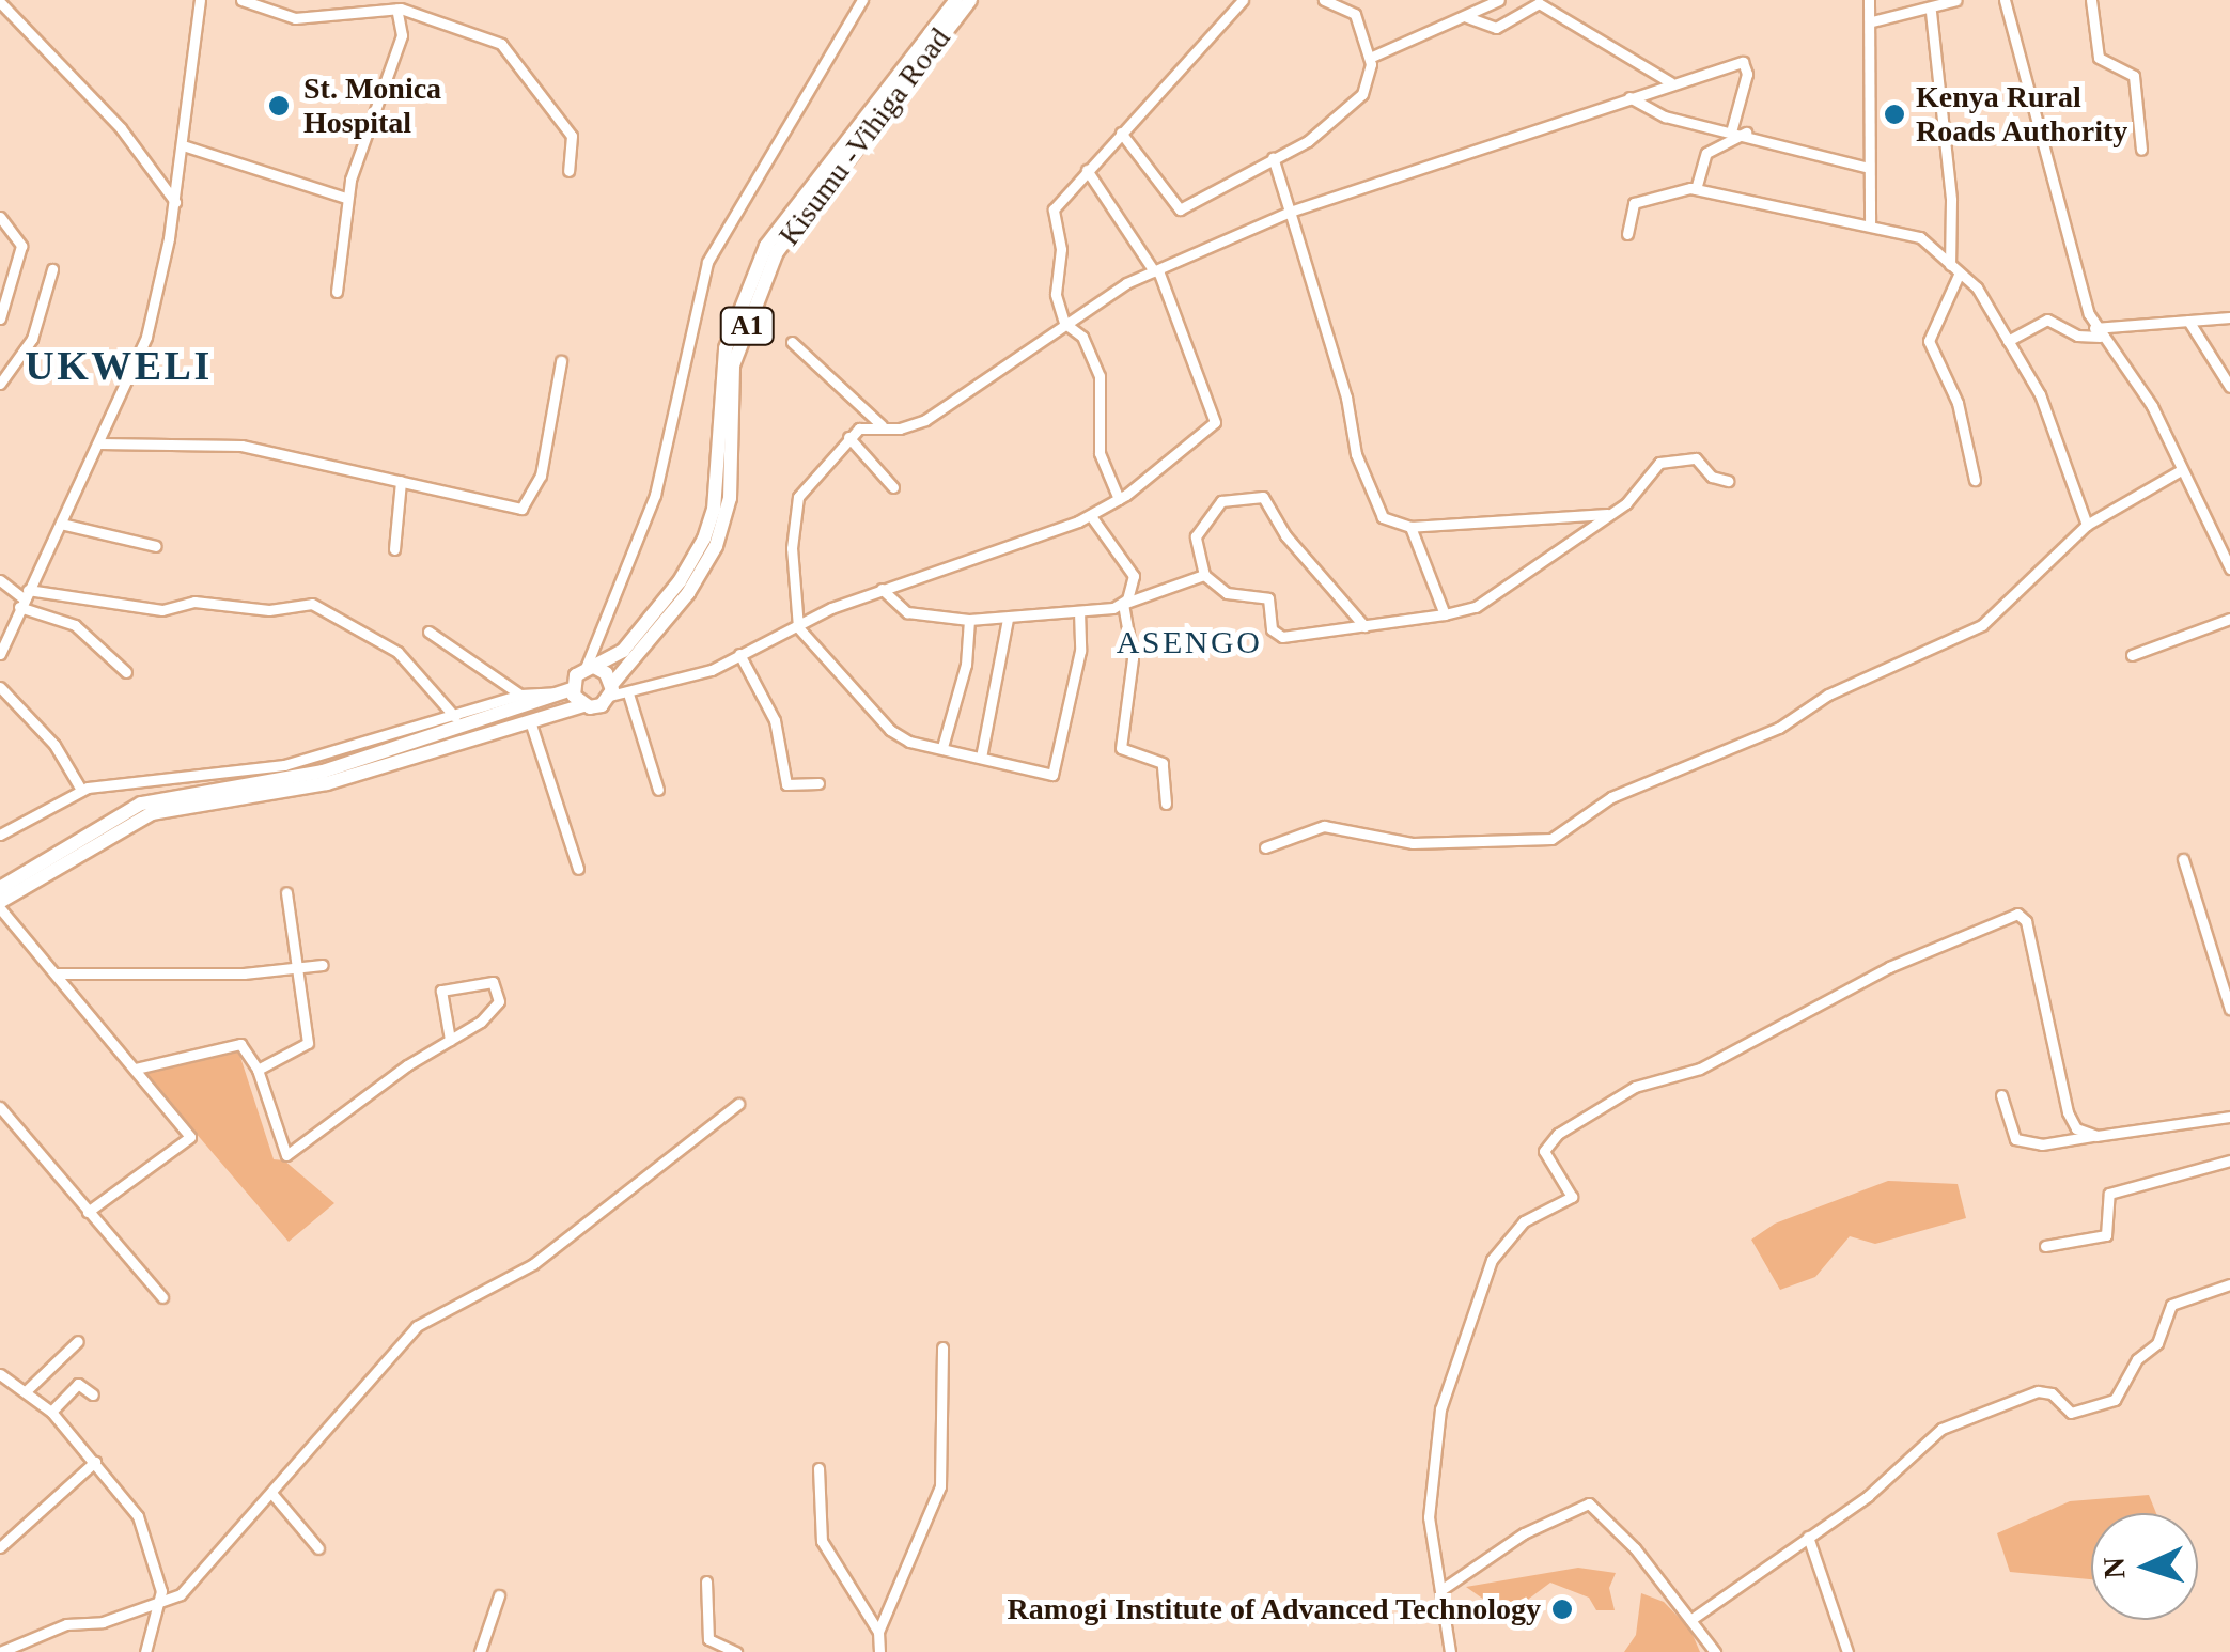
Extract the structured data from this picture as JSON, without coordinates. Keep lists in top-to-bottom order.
{
  "streets": {
    "highway": ["Kisumu -Vihiga Road", "A1"]
  },
  "crossings": [
    ["Kisumu -Vihiga Road", "A1"]
  ],
  "districts": ["UKWELI", "ASENGO"],
  "places": ["St. Monica Hospital", "Kenya Rural Roads Authority", "Ramogi Institute of Advanced Technology"],
  "north": "left"
}
